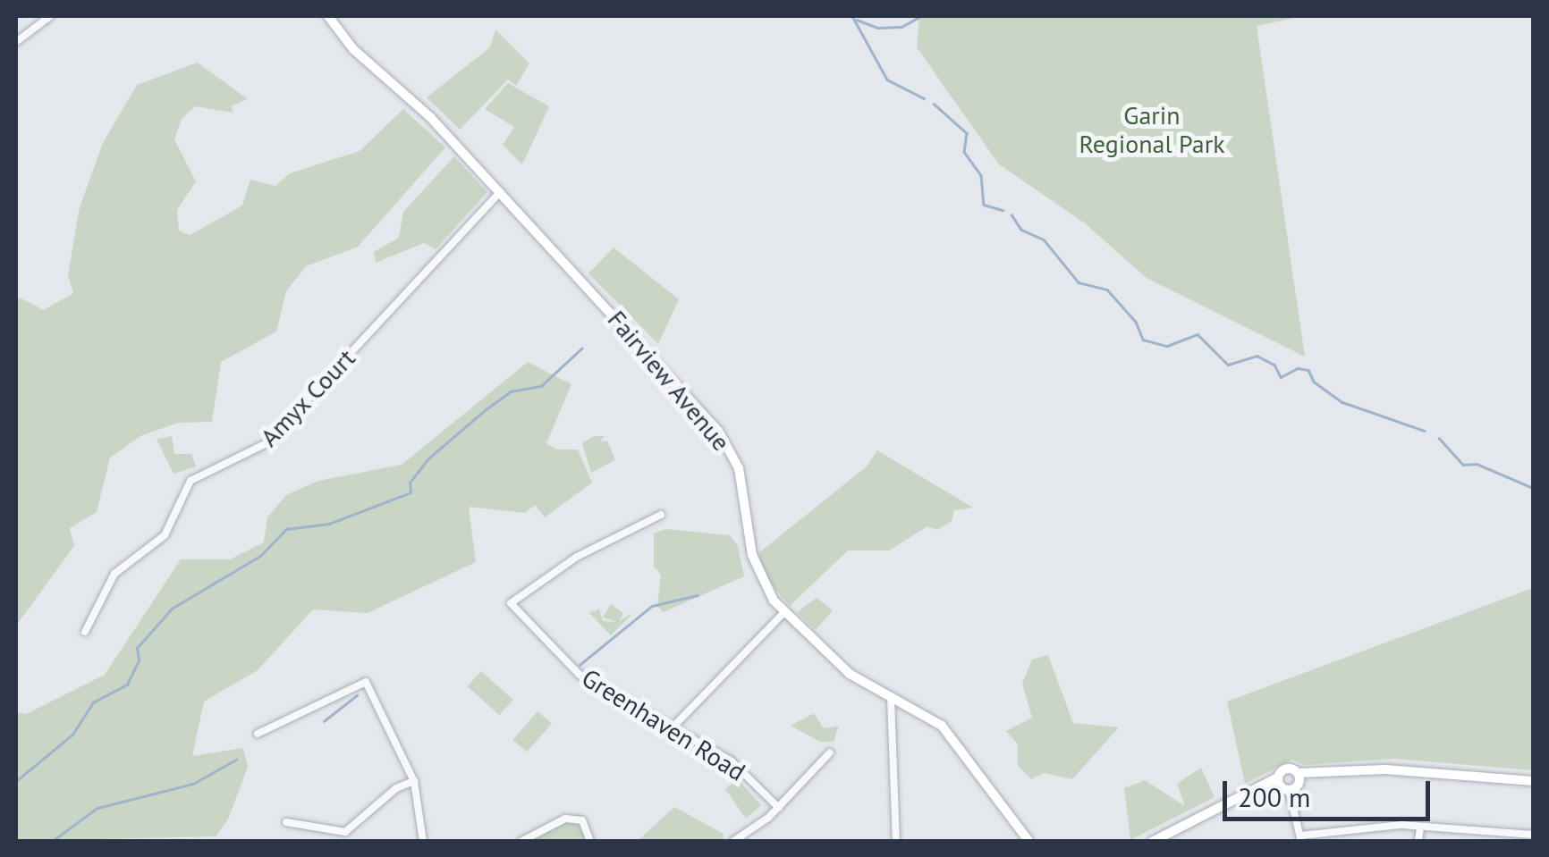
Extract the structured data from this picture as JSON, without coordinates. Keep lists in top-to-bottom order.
{
  "streets": {
    "main road": ["Fairview Avenue"],
    "street": ["Amyx Court", "Greenhaven Road"]
  },
  "crossings": [
    ["Fairview Avenue", "Amyx Court"]
  ],
  "parks": ["Garin Regional Park"],
  "scale_bar": "200 m"
}
